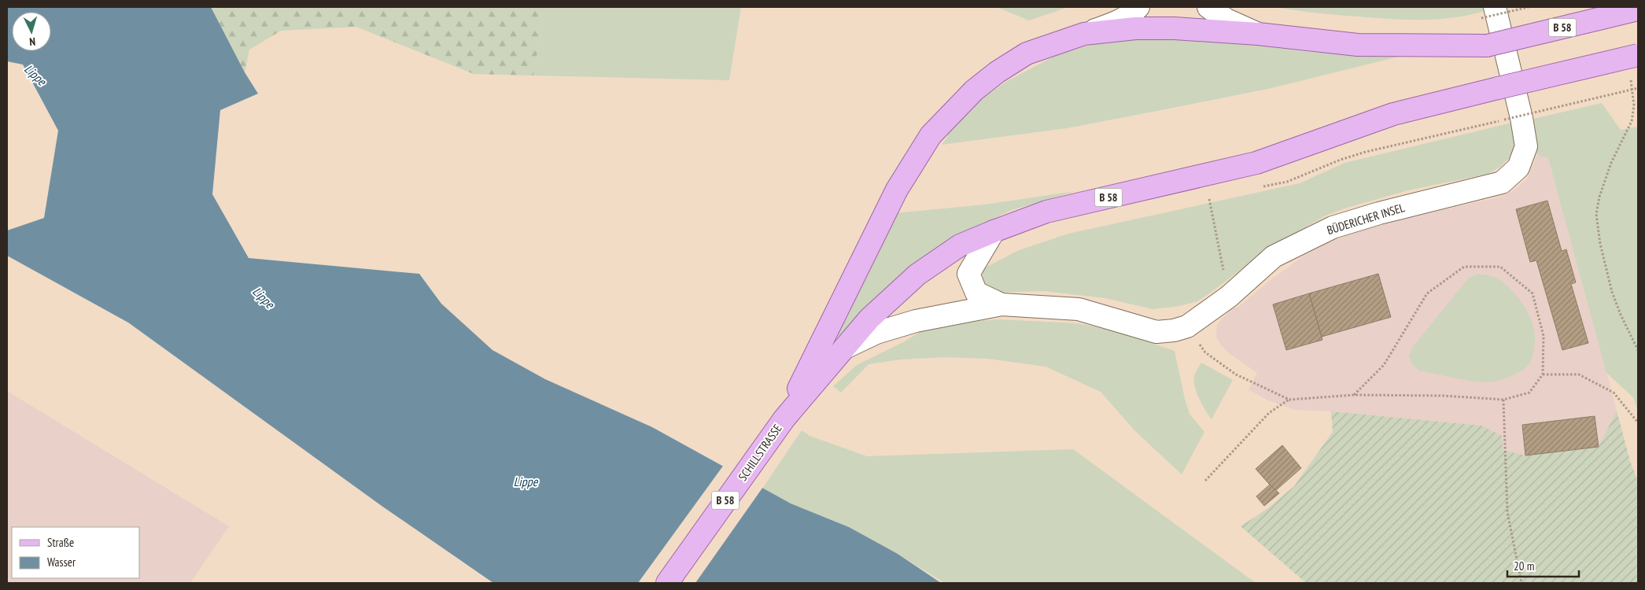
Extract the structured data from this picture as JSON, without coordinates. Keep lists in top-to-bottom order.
{
  "streets": {
    "main road": ["B 58", "SCHILLSTRASSE"],
    "lane": ["BÜDERICHER INSEL"]
  },
  "crossings": [
    ["B 58", "SCHILLSTRASSE"]
  ],
  "water": ["Lippe"],
  "legend": ["Straße", "Wasser"],
  "scale_bar": "20 m",
  "north": "bottom"
}
